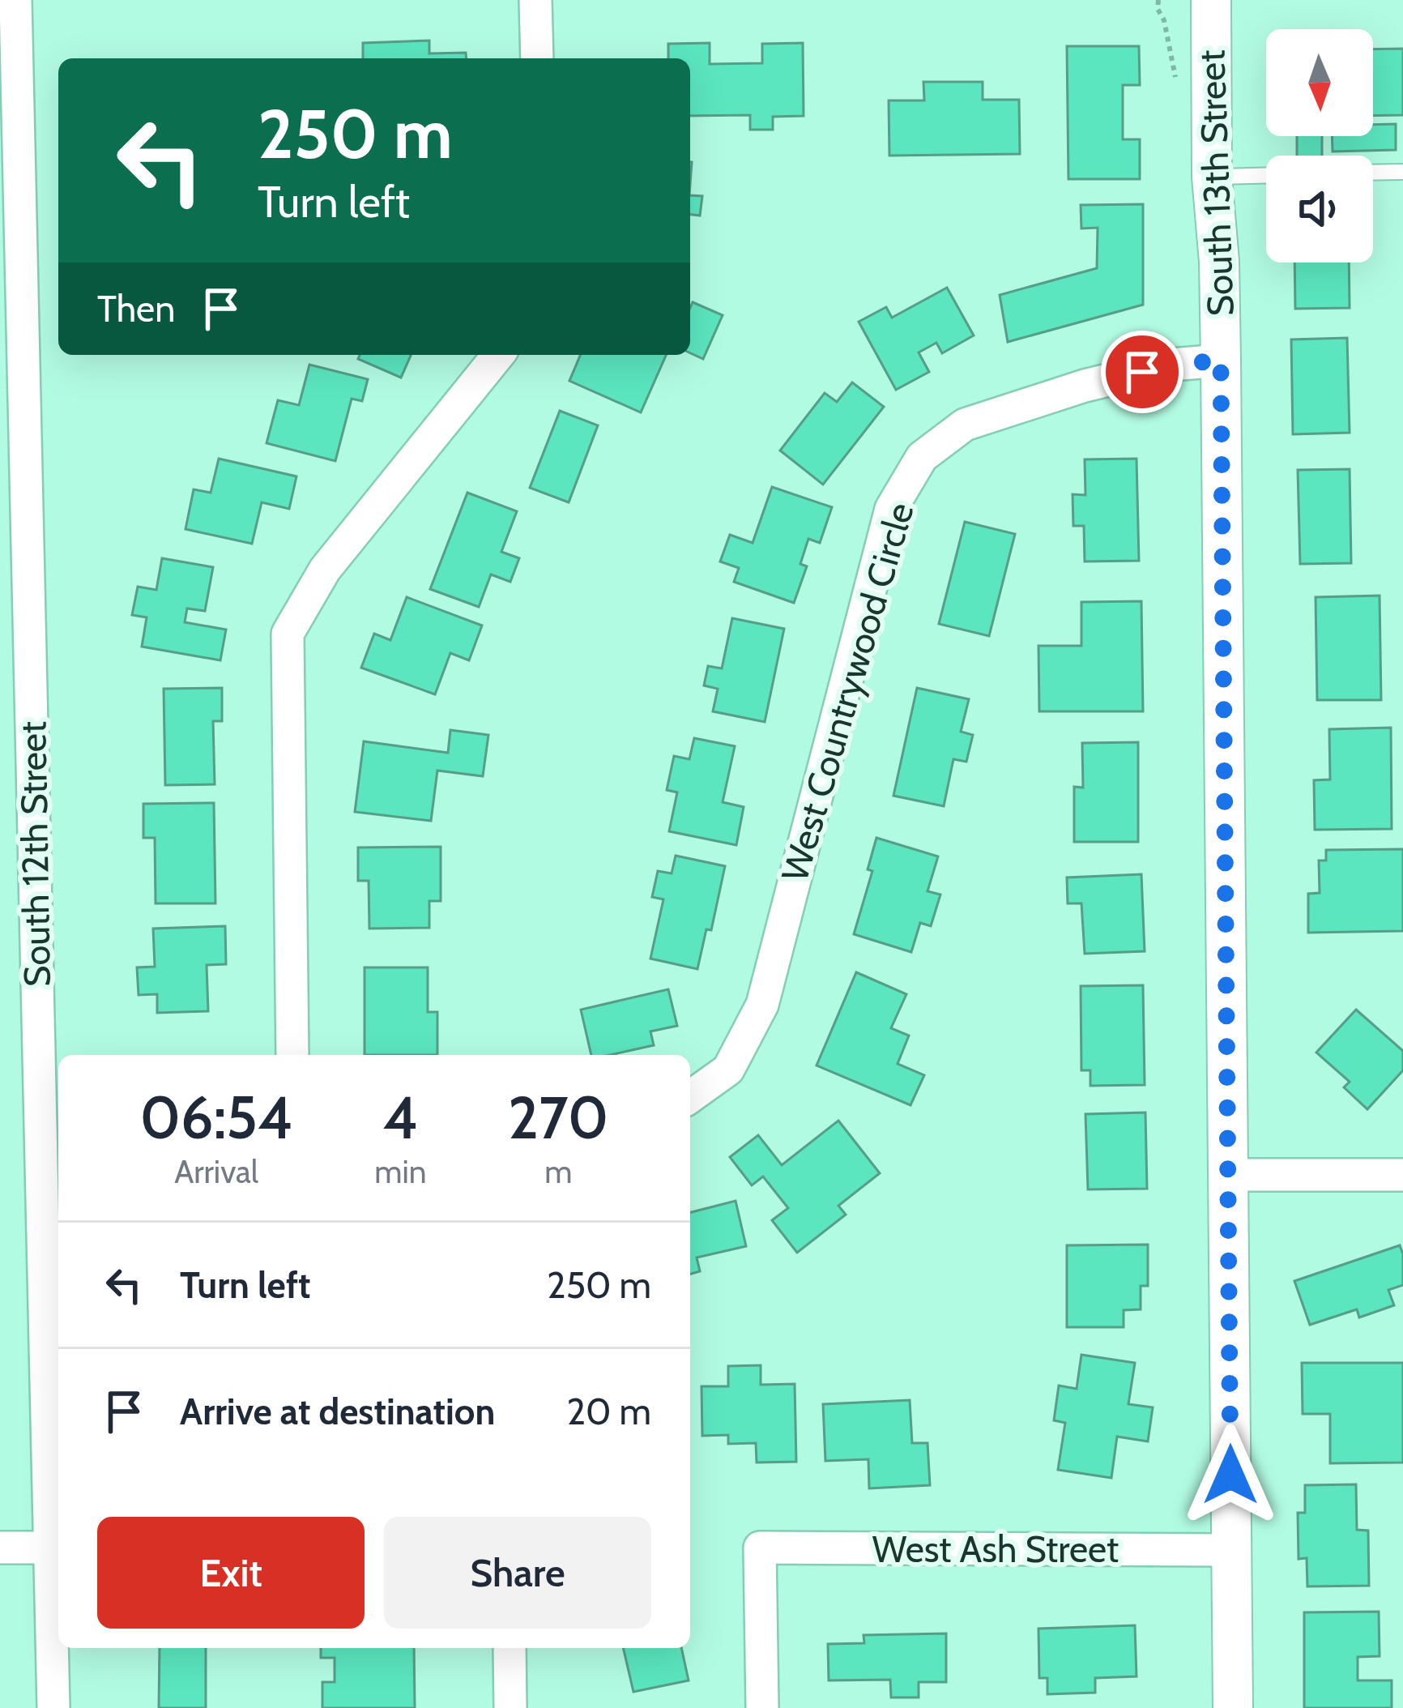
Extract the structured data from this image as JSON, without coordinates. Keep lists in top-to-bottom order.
{
  "streets": {
    "street": [
      "South 13th Street",
      "West Countrywood Circle",
      "South 12th Street",
      "West Ash Street"
    ]
  },
  "crossings": [
    ["South 13th Street", "West Countrywood Circle"],
    ["South 13th Street", "West Ash Street"]
  ],
  "north": "bottom",
  "page": {
    "turn": ["250 m", "Turn left"],
    "then": "Then",
    "eta": [
      "06:54",
      "Arrival",
      "4",
      "min",
      "270",
      "m"
    ],
    "list": [
      {
        "name": "Turn left",
        "value": "250 m"
      },
      {
        "name": "Arrive at destination",
        "value": "20 m"
      }
    ],
    "buttons": ["Exit", "Share"]
  }
}
